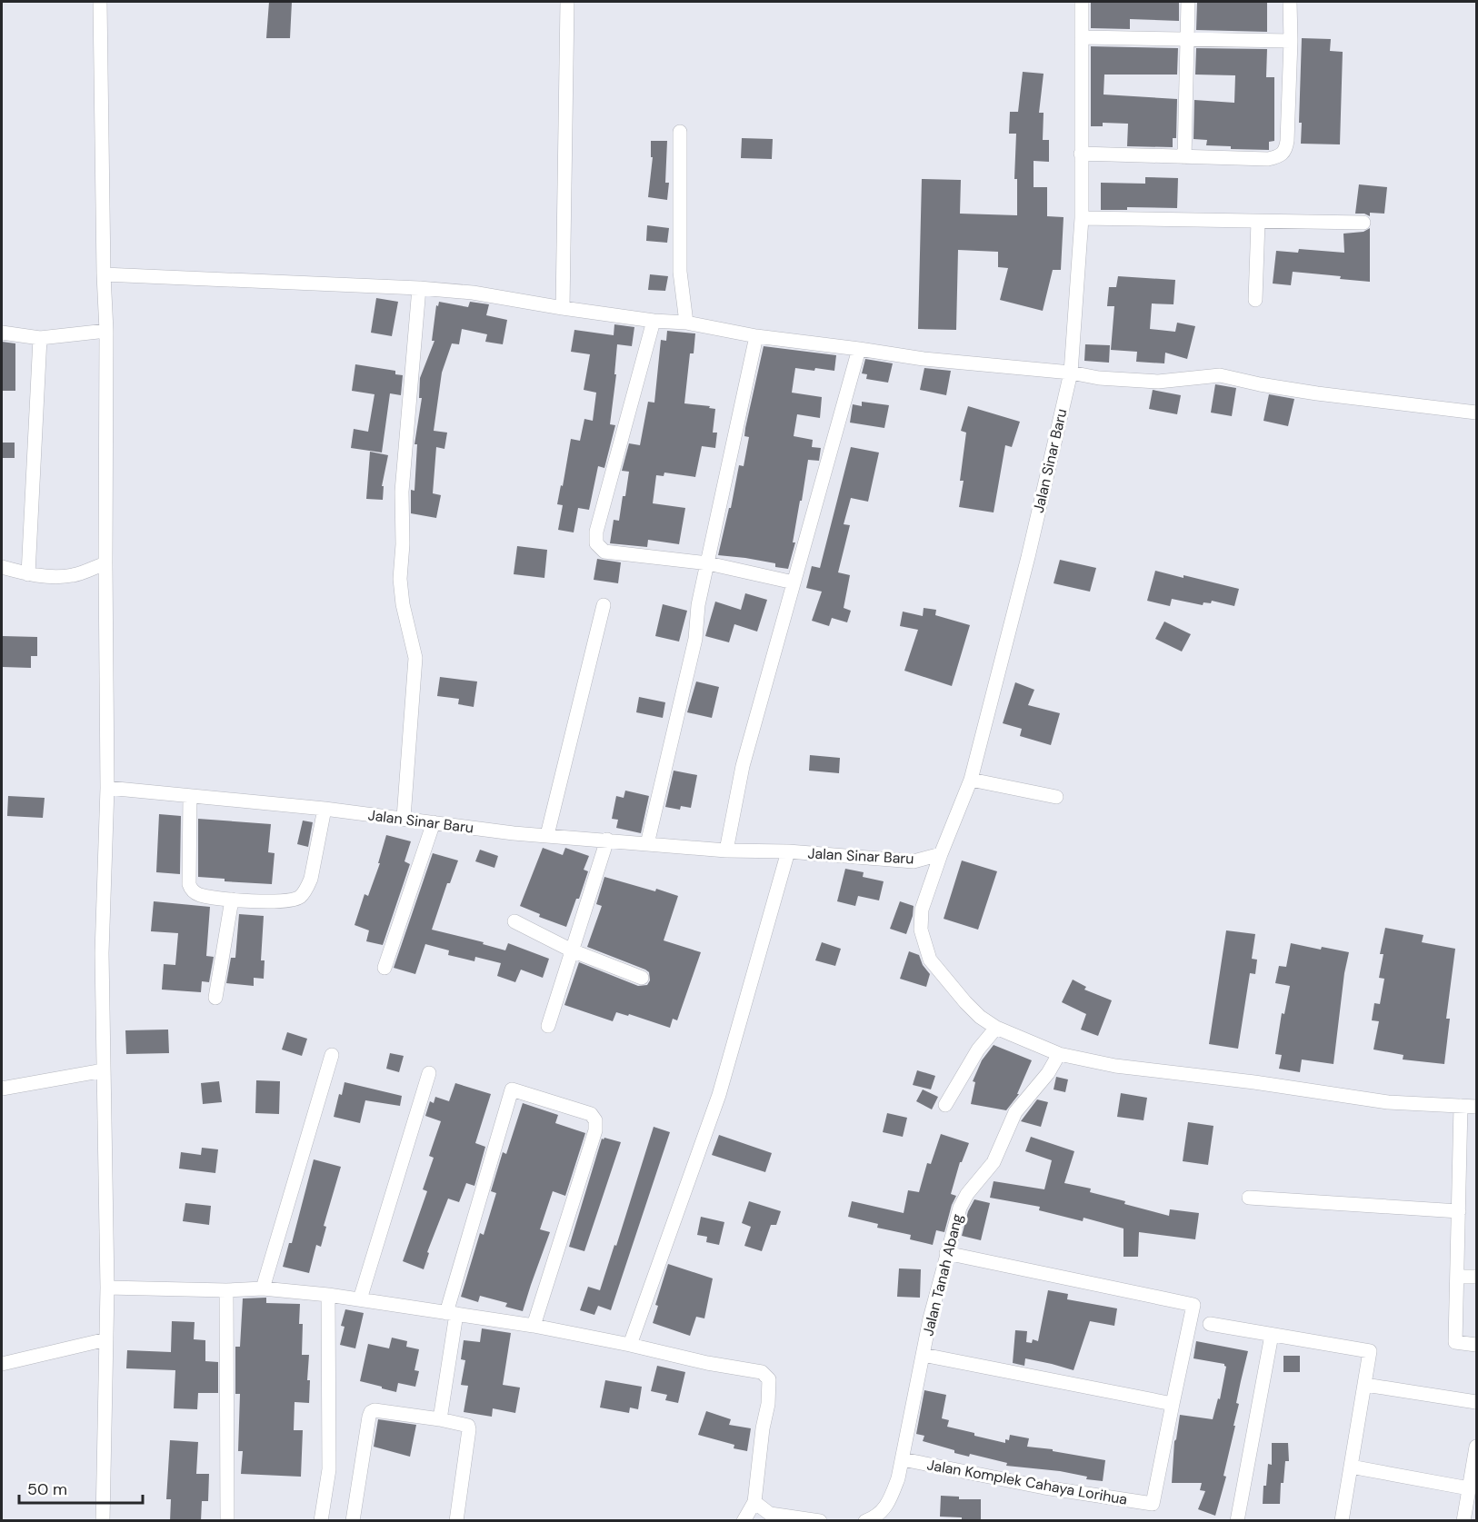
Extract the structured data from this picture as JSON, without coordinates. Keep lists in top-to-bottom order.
{
  "streets": {
    "street": ["Jalan Sinar Baru", "Jalan Tanah Abang", "Jalan Komplek Cahaya Lorihua"]
  },
  "crossings": [
    ["Jalan Tanah Abang", "Jalan Komplek Cahaya Lorihua"]
  ],
  "scale_bar": "50 m"
}
